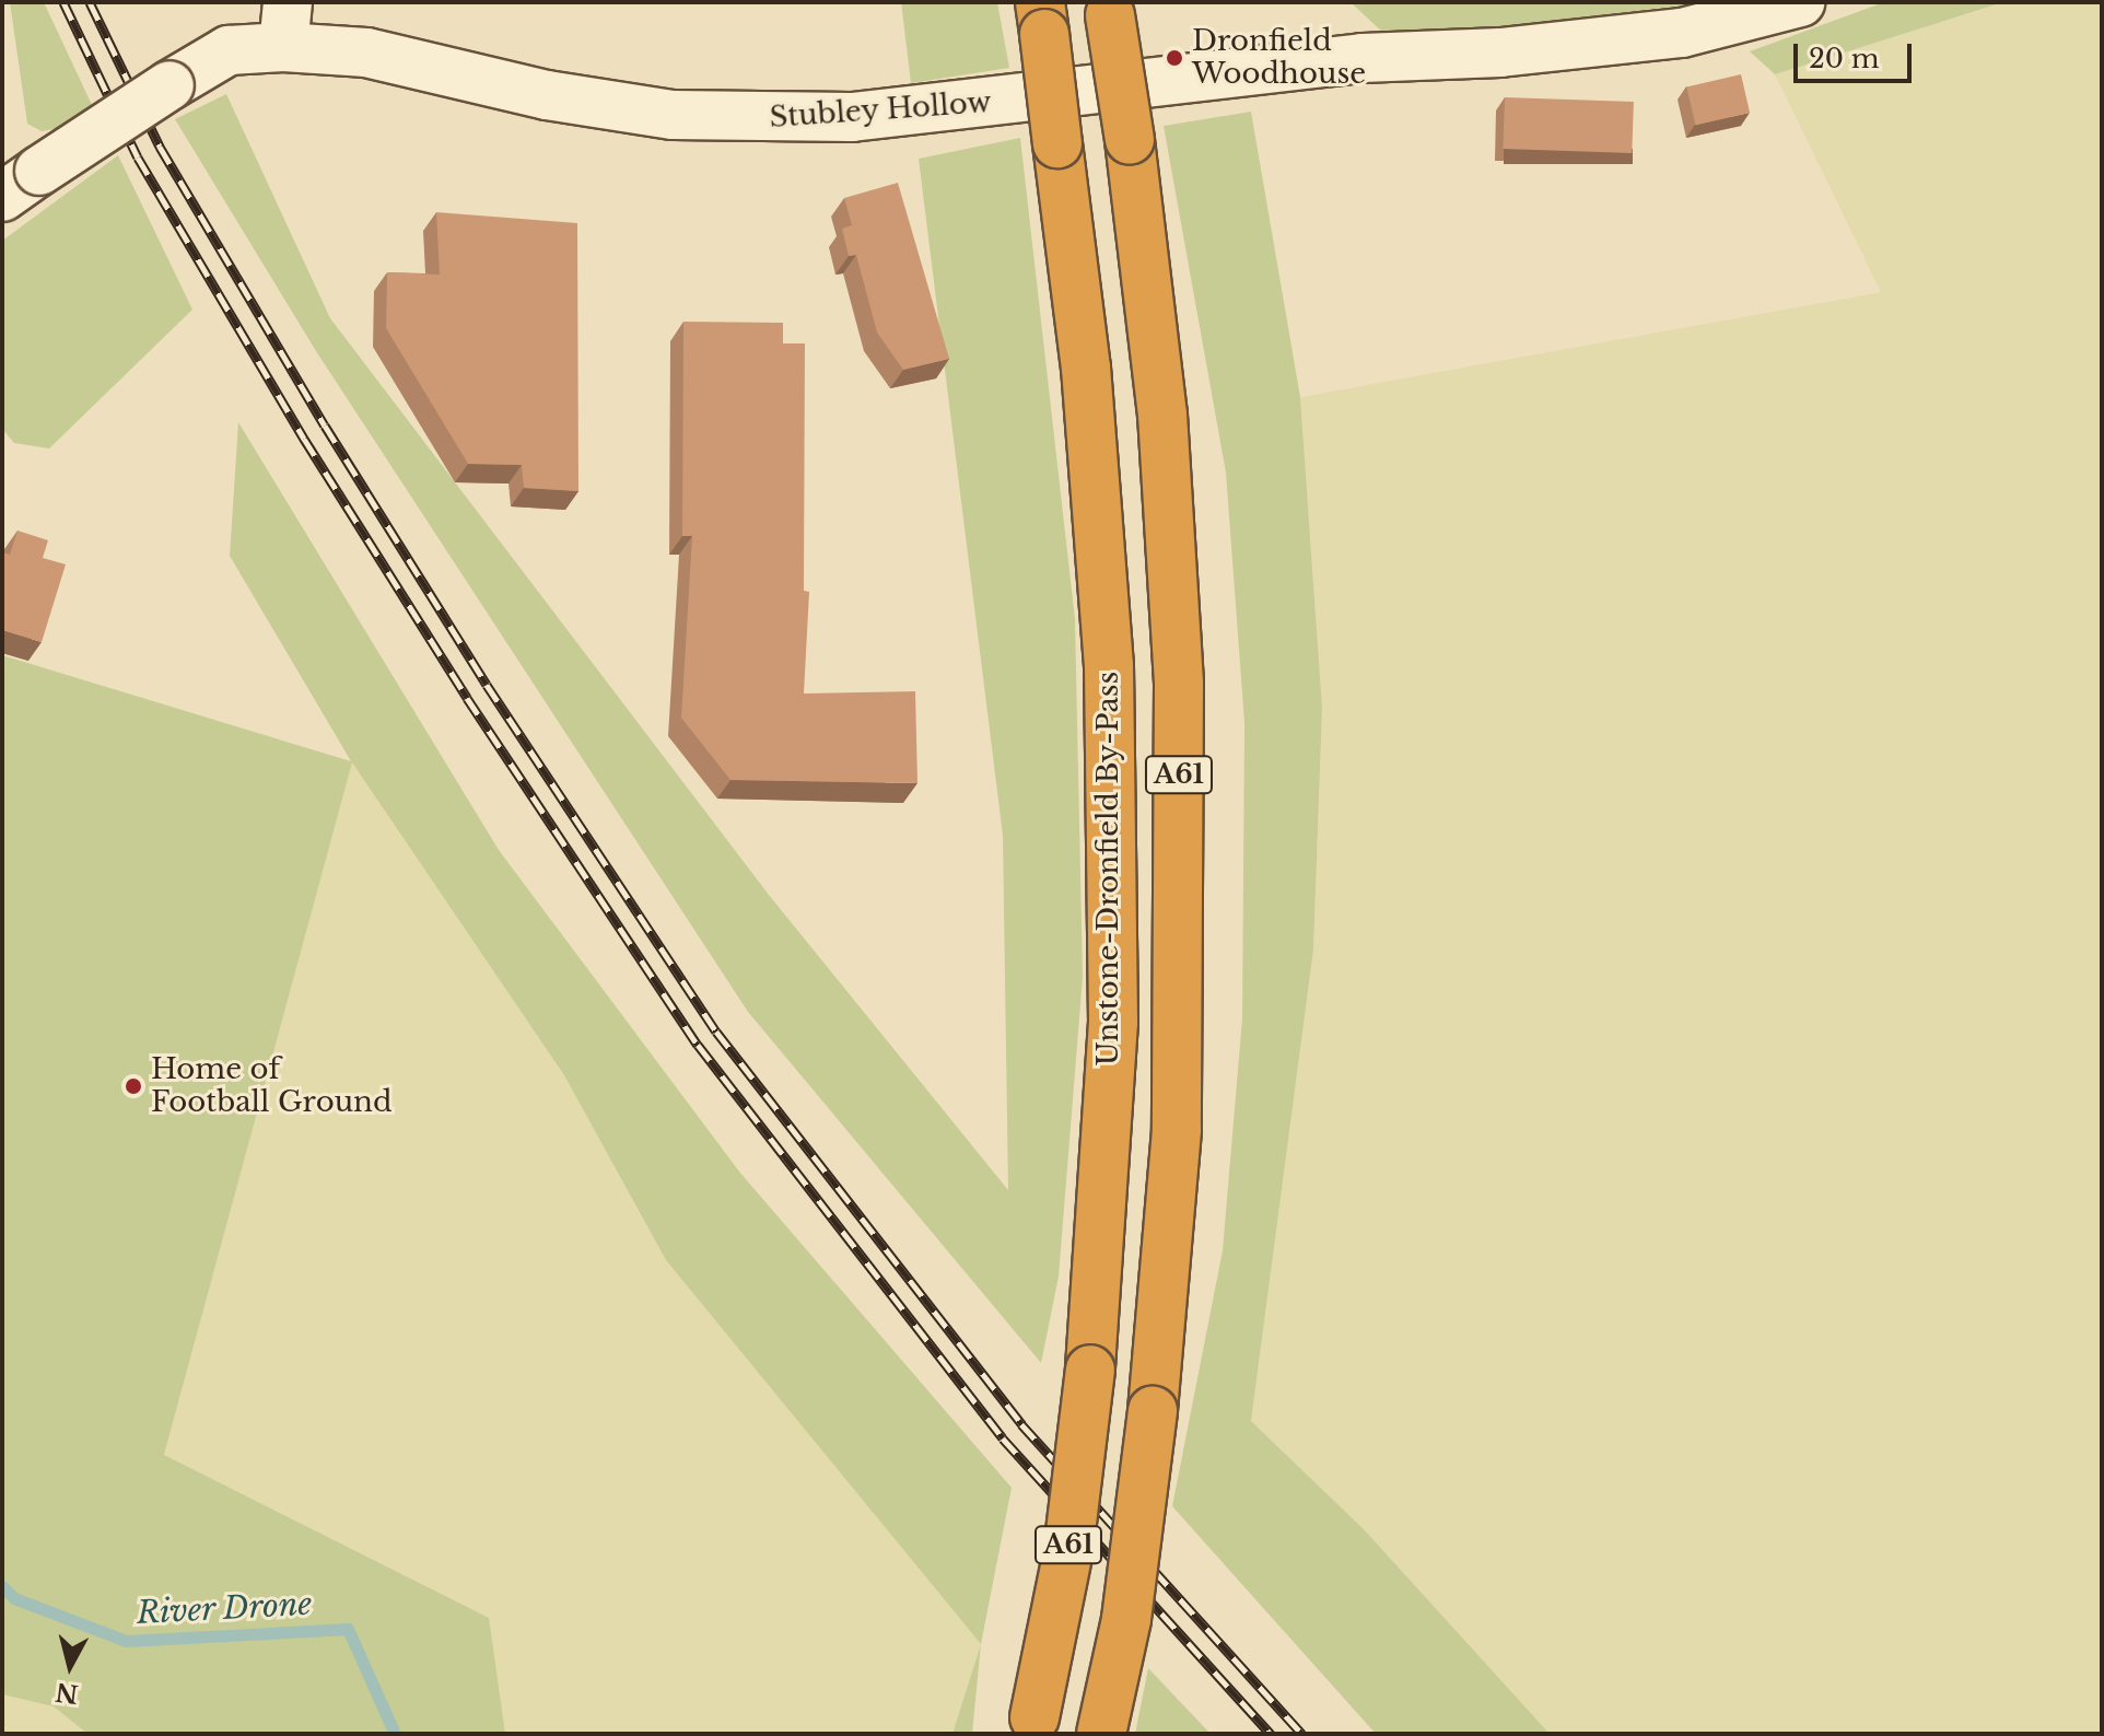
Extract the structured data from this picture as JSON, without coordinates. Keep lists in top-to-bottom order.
{
  "streets": {
    "highway": ["A61", "Unstone-Dronfield By-Pass"],
    "main road": ["Stubley Hollow"]
  },
  "water": ["River Drone"],
  "places": ["Dronfield Woodhouse", "Home of Football Ground"],
  "scale_bar": "20 m",
  "north": "bottom"
}
